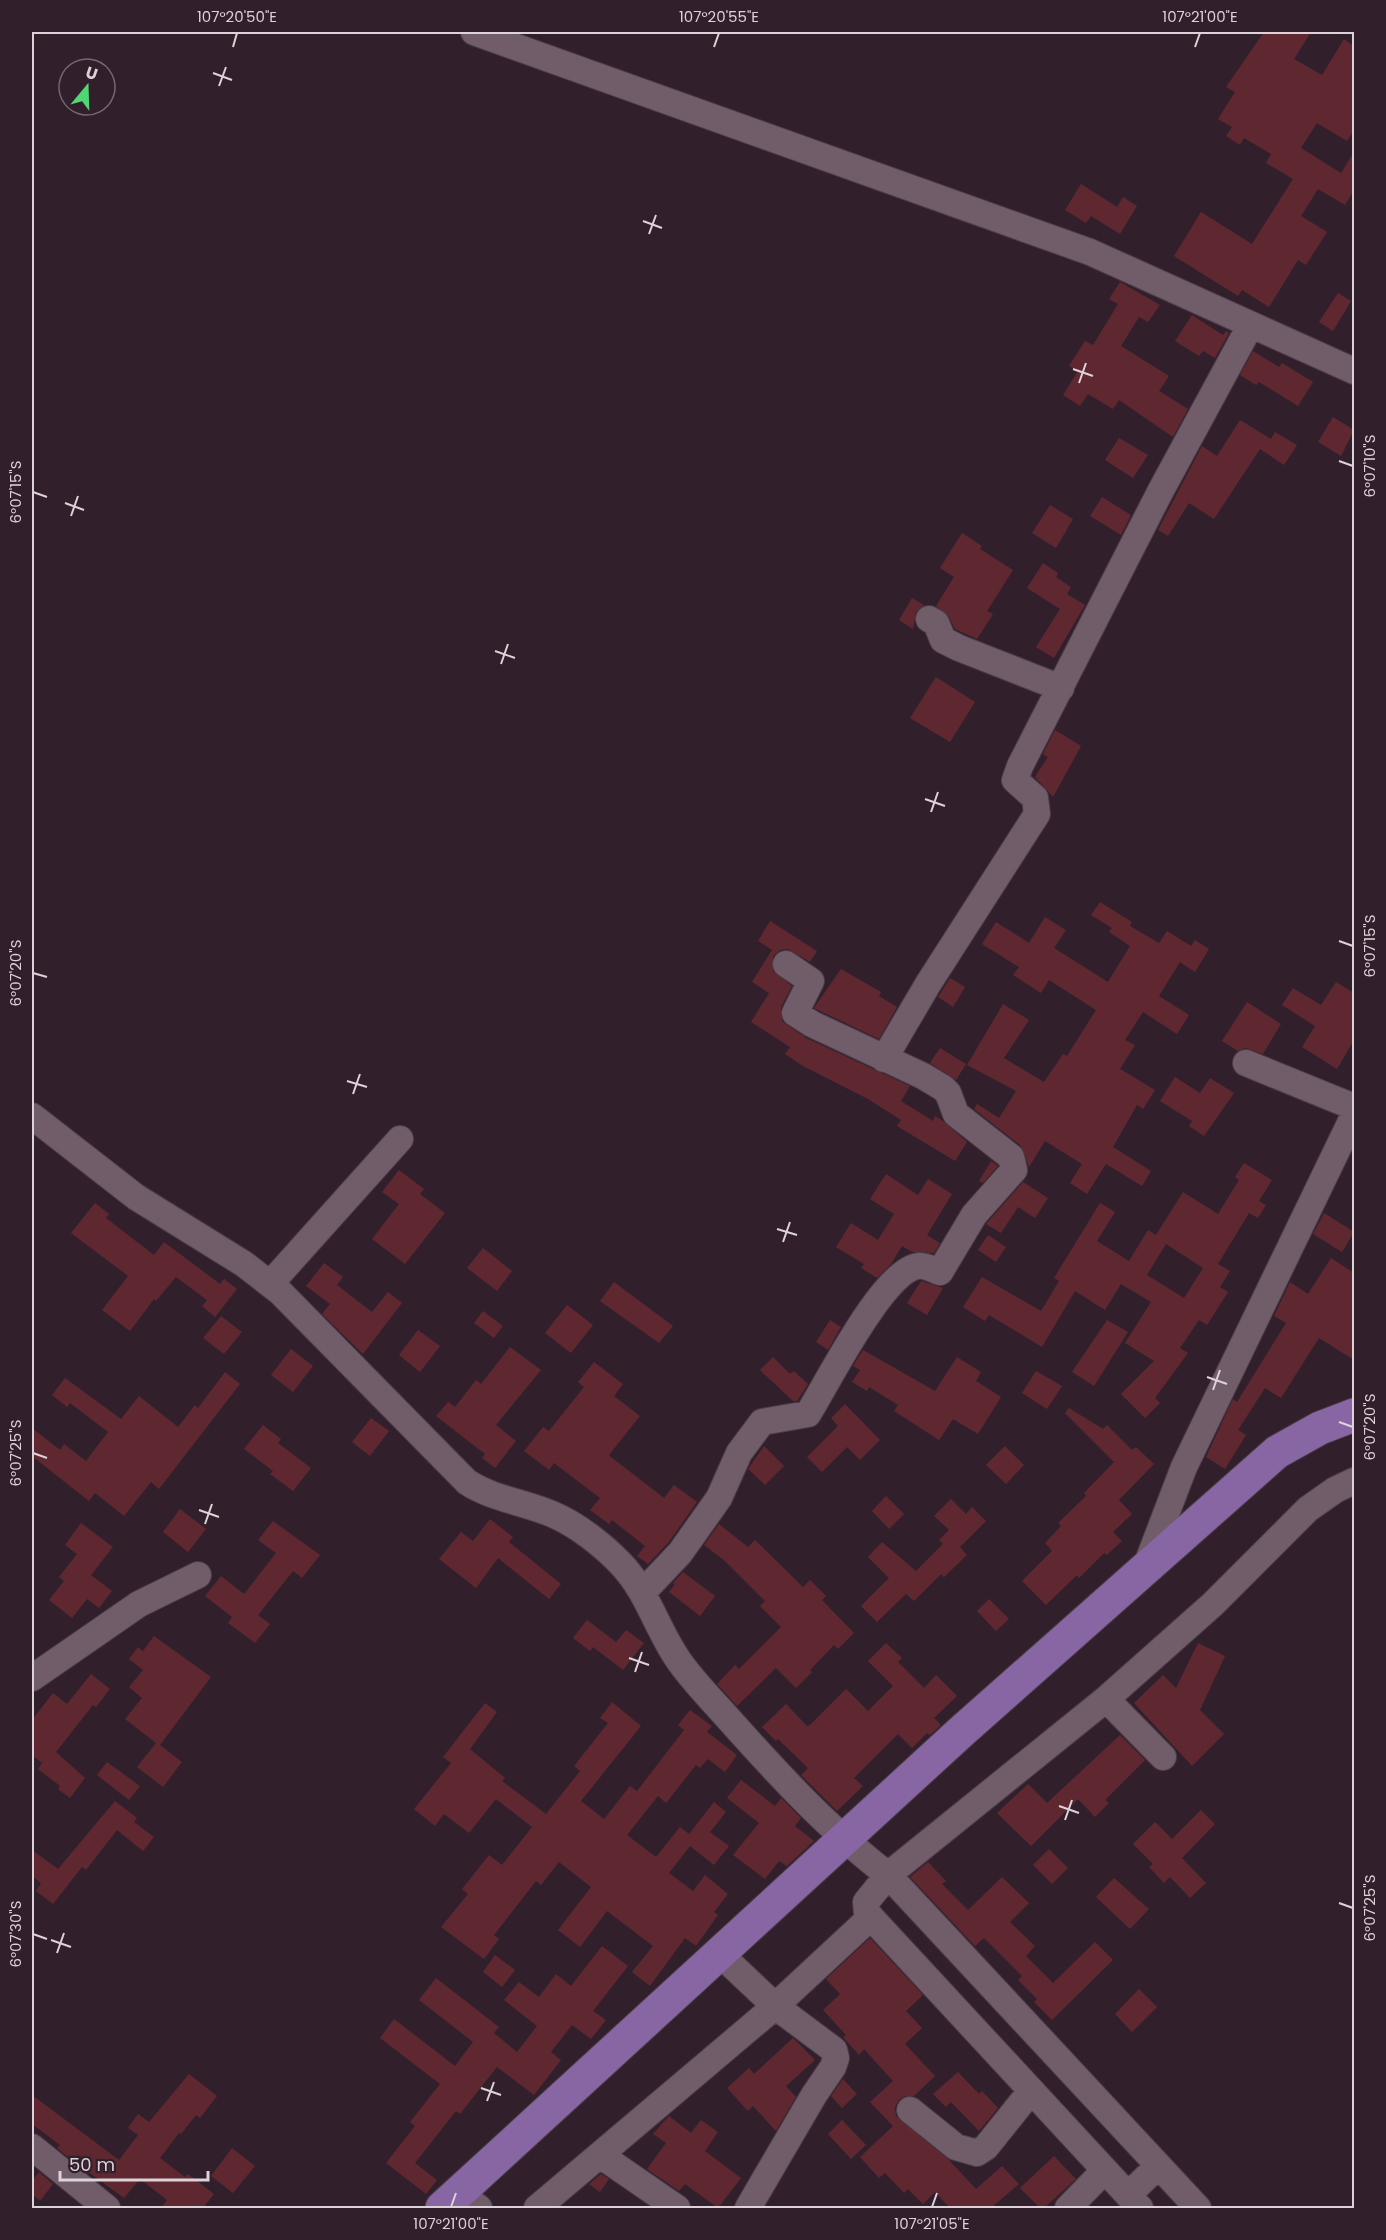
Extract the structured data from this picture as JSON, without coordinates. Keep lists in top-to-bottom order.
{
  "scale_bar": "50 m",
  "north": "top",
  "coordinates": [
    "107°20'50\"E",
    "107°20'55\"E",
    "107°21'00\"E",
    "6°07'10\"S",
    "6°07'15\"S",
    "6°07'20\"S",
    "6°07'25\"S",
    "6°07'30\"S",
    "107°21'05\"E"
  ]
}
